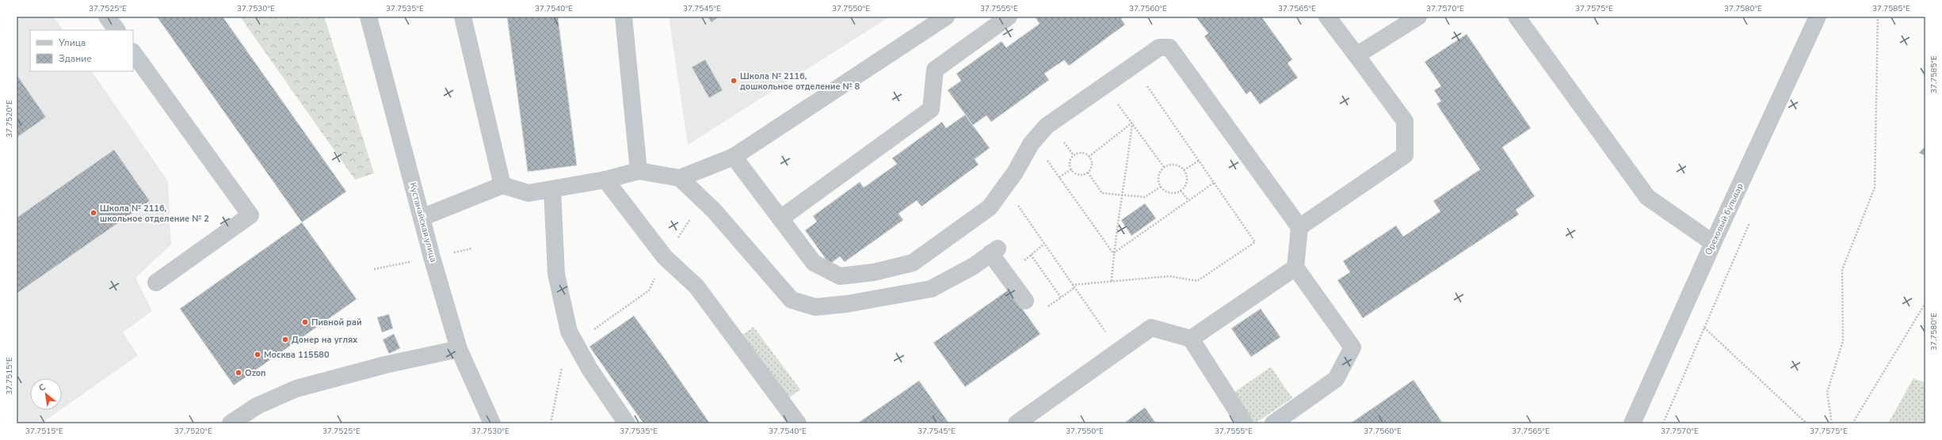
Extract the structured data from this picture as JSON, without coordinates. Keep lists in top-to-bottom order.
{
  "streets": {
    "street": ["Ореховый бульвар", "Кустанайская улица"]
  },
  "places": [
    "Школа № 2116, дошкольное отделение № 8",
    "Школа № 2116, школьное отделение № 2",
    "Пивной рай",
    "Донер на углях",
    "Москва 115580",
    "Ozon"
  ],
  "legend": ["Улица", "Здание"],
  "north": "top left",
  "coordinates": [
    "37.7525°E",
    "37.7530°E",
    "37.7535°E",
    "37.7540°E",
    "37.7545°E",
    "37.7550°E",
    "37.7555°E",
    "37.7560°E",
    "37.7565°E",
    "37.7570°E",
    "37.7575°E",
    "37.7580°E",
    "37.7585°E",
    "37.7520°E",
    "37.7515°E"
  ]
}
